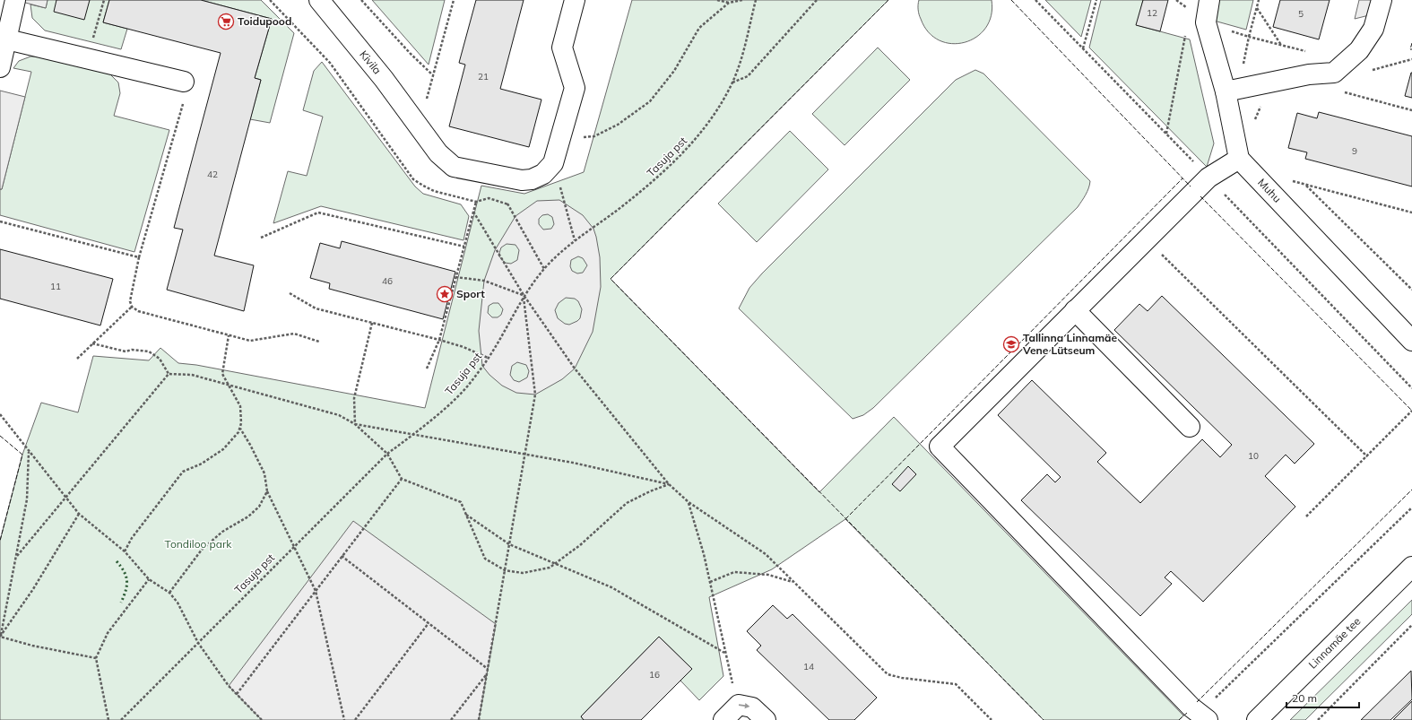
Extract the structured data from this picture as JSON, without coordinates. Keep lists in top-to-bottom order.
{
  "streets": {
    "street": ["Kivila", "Muhu", "Linnamäe tee"],
    "path": ["Tasuja pst"]
  },
  "parks": ["Tondiloo park"],
  "places": {
    "supermarket": ["Toidupood"],
    "place": ["Sport"],
    "school or university": ["Tallinna Linnamäe Vene Lütseum"]
  },
  "house_numbers": [
    "12",
    "5",
    "21",
    "9",
    "42",
    "46",
    "11",
    "10",
    "14",
    "16"
  ],
  "scale_bar": "20 m"
}
